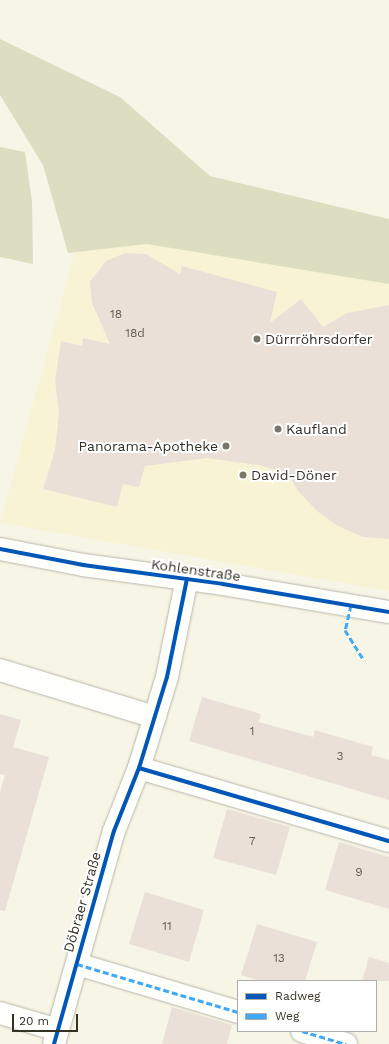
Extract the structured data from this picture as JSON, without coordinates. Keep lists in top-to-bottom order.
{
  "streets": {
    "street": ["Kohlenstraße", "Döbraer Straße"]
  },
  "crossings": [
    ["Kohlenstraße", "Döbraer Straße"]
  ],
  "places": [
    "Dürrröhrsdorfer",
    "Kaufland",
    "Panorama-Apotheke",
    "David-Döner"
  ],
  "house_numbers": [
    "18",
    "18d",
    "1",
    "3",
    "7",
    "9",
    "11",
    "13"
  ],
  "legend": ["Radweg", "Weg"],
  "scale_bar": "20 m"
}
